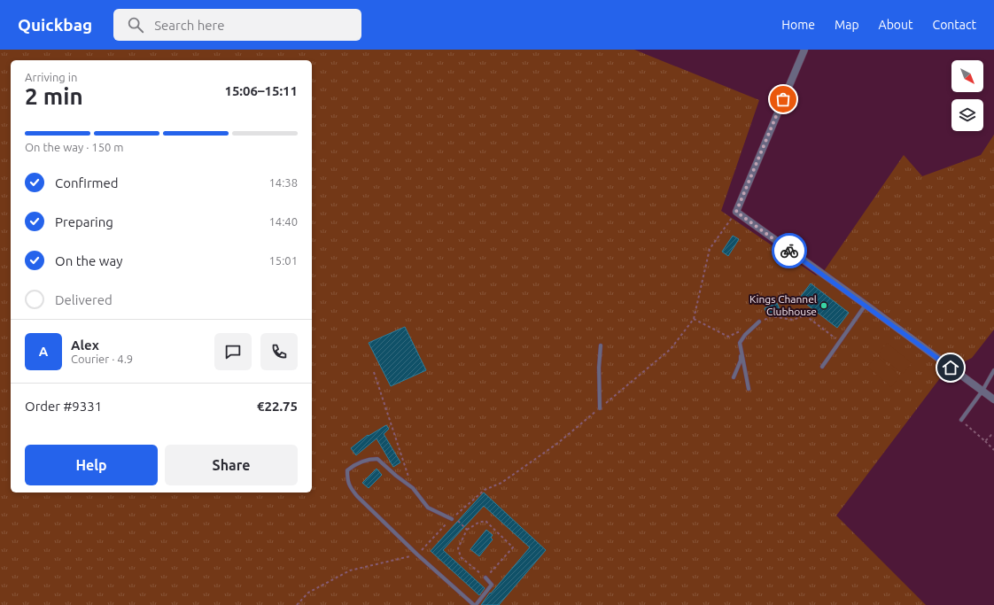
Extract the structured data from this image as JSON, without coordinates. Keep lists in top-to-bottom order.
{
  "places": ["Kings Channel Clubhouse"],
  "north": "bottom right",
  "page": {
    "header": "Quickbag",
    "search": "Search here",
    "nav": [
      "Home",
      "Map",
      "About",
      "Contact"
    ],
    "heading": ["2 min", "Arriving in", "15:06–15:11"],
    "panel": [
      "Alex",
      "Courier · 4.9",
      "Order #9331",
      "€22.75"
    ],
    "bar": "On the way · 150 m",
    "list": [
      ["Confirmed", "14:38"],
      ["Preparing", "14:40"],
      ["On the way", "15:01"],
      "Delivered"
    ],
    "round": "A",
    "buttons": ["Help", "Share"]
  }
}
